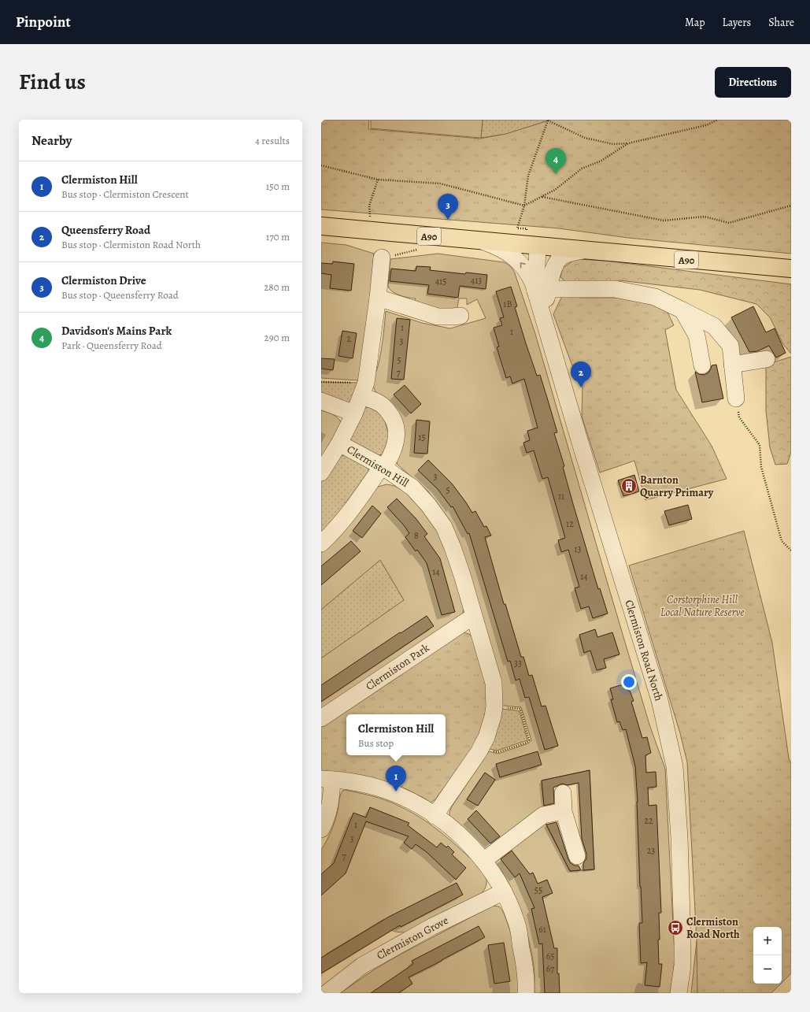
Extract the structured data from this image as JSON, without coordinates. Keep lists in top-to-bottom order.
{
  "streets": {
    "main road": ["A90"],
    "street": [
      "Clermiston Hill",
      "Clermiston Road North",
      "Clermiston Park",
      "Clermiston Grove"
    ]
  },
  "crossings": [
    ["A90", "Clermiston Road North"],
    ["Clermiston Hill", "Clermiston Park"]
  ],
  "parks": ["Corstorphine Hill Local Nature Reserve"],
  "places": {
    "building": ["Barnton Quarry Primary"],
    "bus stop": ["Clermiston Road North"]
  },
  "house_numbers": [
    "413",
    "415",
    "1B",
    "1",
    "1",
    "2",
    "3",
    "5",
    "7",
    "15",
    "3",
    "5",
    "11",
    "12",
    "8",
    "13",
    "14",
    "14",
    "33",
    "22",
    "1",
    "3",
    "23",
    "7",
    "55",
    "61",
    "65",
    "67"
  ],
  "page": {
    "header": "Pinpoint",
    "nav": ["Map", "Layers", "Share"],
    "title": "Find us",
    "buttons": "Directions",
    "heading": ["Nearby", "4 results"],
    "pins": [
      "4",
      "3",
      "2",
      "1"
    ],
    "list": [
      {
        "mark": "1",
        "name": "Clermiston Hill",
        "note": "Bus stop · Clermiston Crescent",
        "value": "150 m"
      },
      {
        "mark": "2",
        "name": "Queensferry Road",
        "note": "Bus stop · Clermiston Road North",
        "value": "170 m"
      },
      {
        "mark": "3",
        "name": "Clermiston Drive",
        "note": "Bus stop · Queensferry Road",
        "value": "280 m"
      },
      {
        "mark": "4",
        "name": "Davidson's Mains Park",
        "note": "Park · Queensferry Road",
        "value": "290 m"
      }
    ],
    "popup": ["Clermiston Hill", "Bus stop"],
    "map_buttons": ["+", "−"]
  }
}
